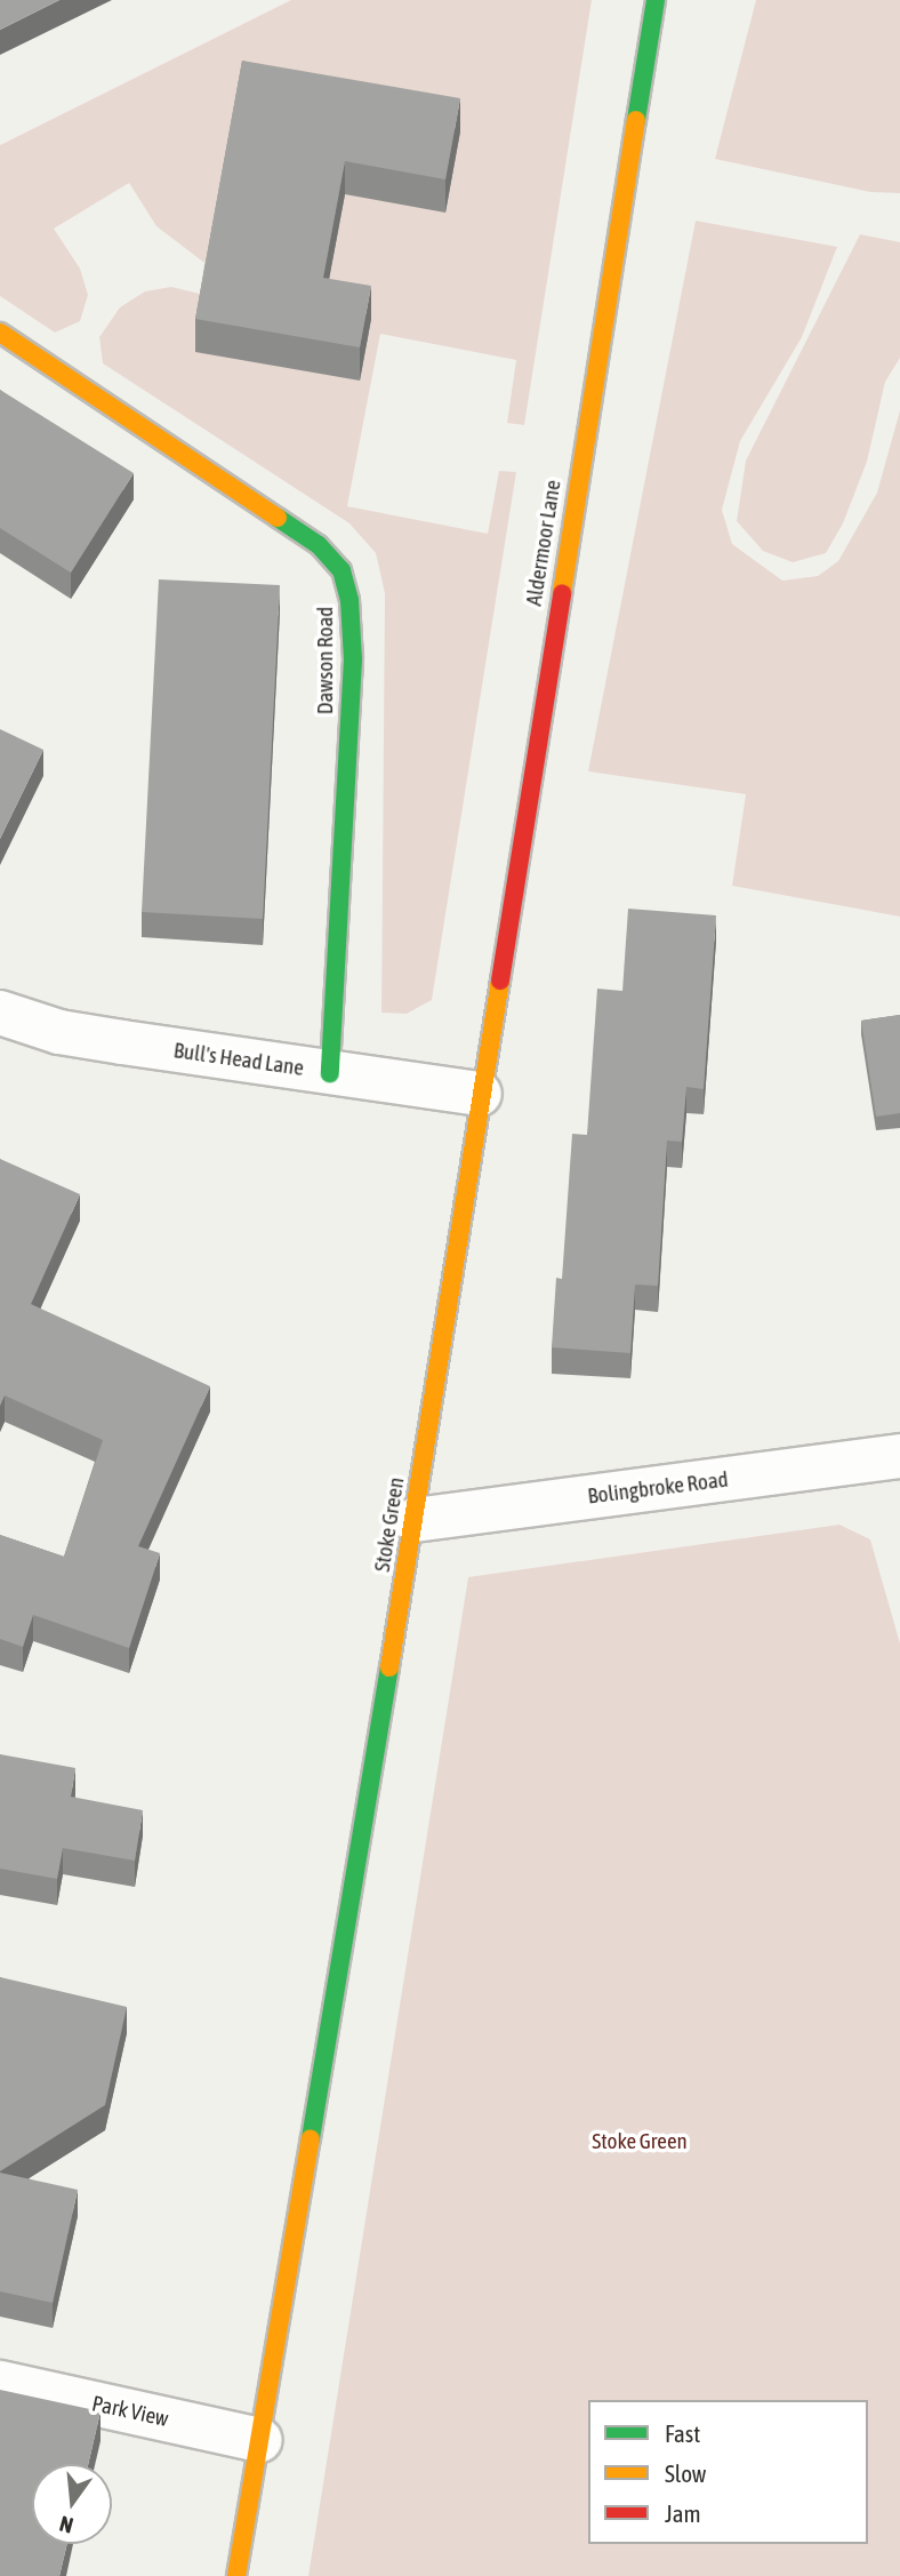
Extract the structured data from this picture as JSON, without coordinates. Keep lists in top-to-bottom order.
{
  "streets": {
    "street": [
      "Aldermoor Lane",
      "Dawson Road",
      "Bull's Head Lane",
      "Bolingbroke Road",
      "Stoke Green",
      "Park View"
    ]
  },
  "crossings": [
    ["Aldermoor Lane", "Bull's Head Lane"],
    ["Aldermoor Lane", "Stoke Green"],
    ["Dawson Road", "Bull's Head Lane"],
    ["Bull's Head Lane", "Stoke Green"],
    ["Bolingbroke Road", "Stoke Green"],
    ["Stoke Green", "Park View"]
  ],
  "parks": ["Stoke Green"],
  "legend": ["Fast", "Slow", "Jam"],
  "north": "bottom"
}
